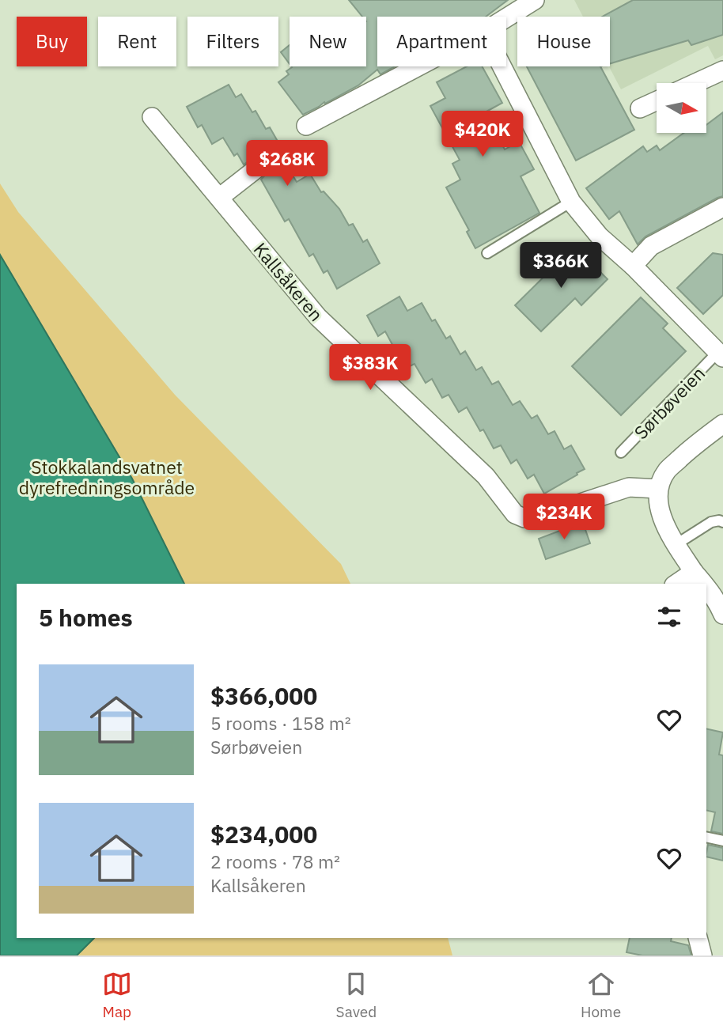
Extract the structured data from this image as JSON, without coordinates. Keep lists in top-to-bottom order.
{
  "streets": {
    "street": ["Kallsåkeren", "Sørbøveien"]
  },
  "parks": ["Stokkalandsvatnet dyrefredningsområde"],
  "north": "right",
  "page": {
    "chip": [
      "Buy",
      "Rent",
      "Filters",
      "New",
      "Apartment",
      "House"
    ],
    "price": [
      "$420K",
      "$268K",
      "$366K",
      "$383K",
      "$234K"
    ],
    "heading": "5 homes",
    "list": [
      {
        "name": "$366,000",
        "note": "5 rooms · 158 m² · Sørbøveien"
      },
      {
        "name": "$234,000",
        "note": "2 rooms · 78 m² · Kallsåkeren"
      }
    ],
    "tabs": ["Map", "Saved", "Home"]
  }
}
